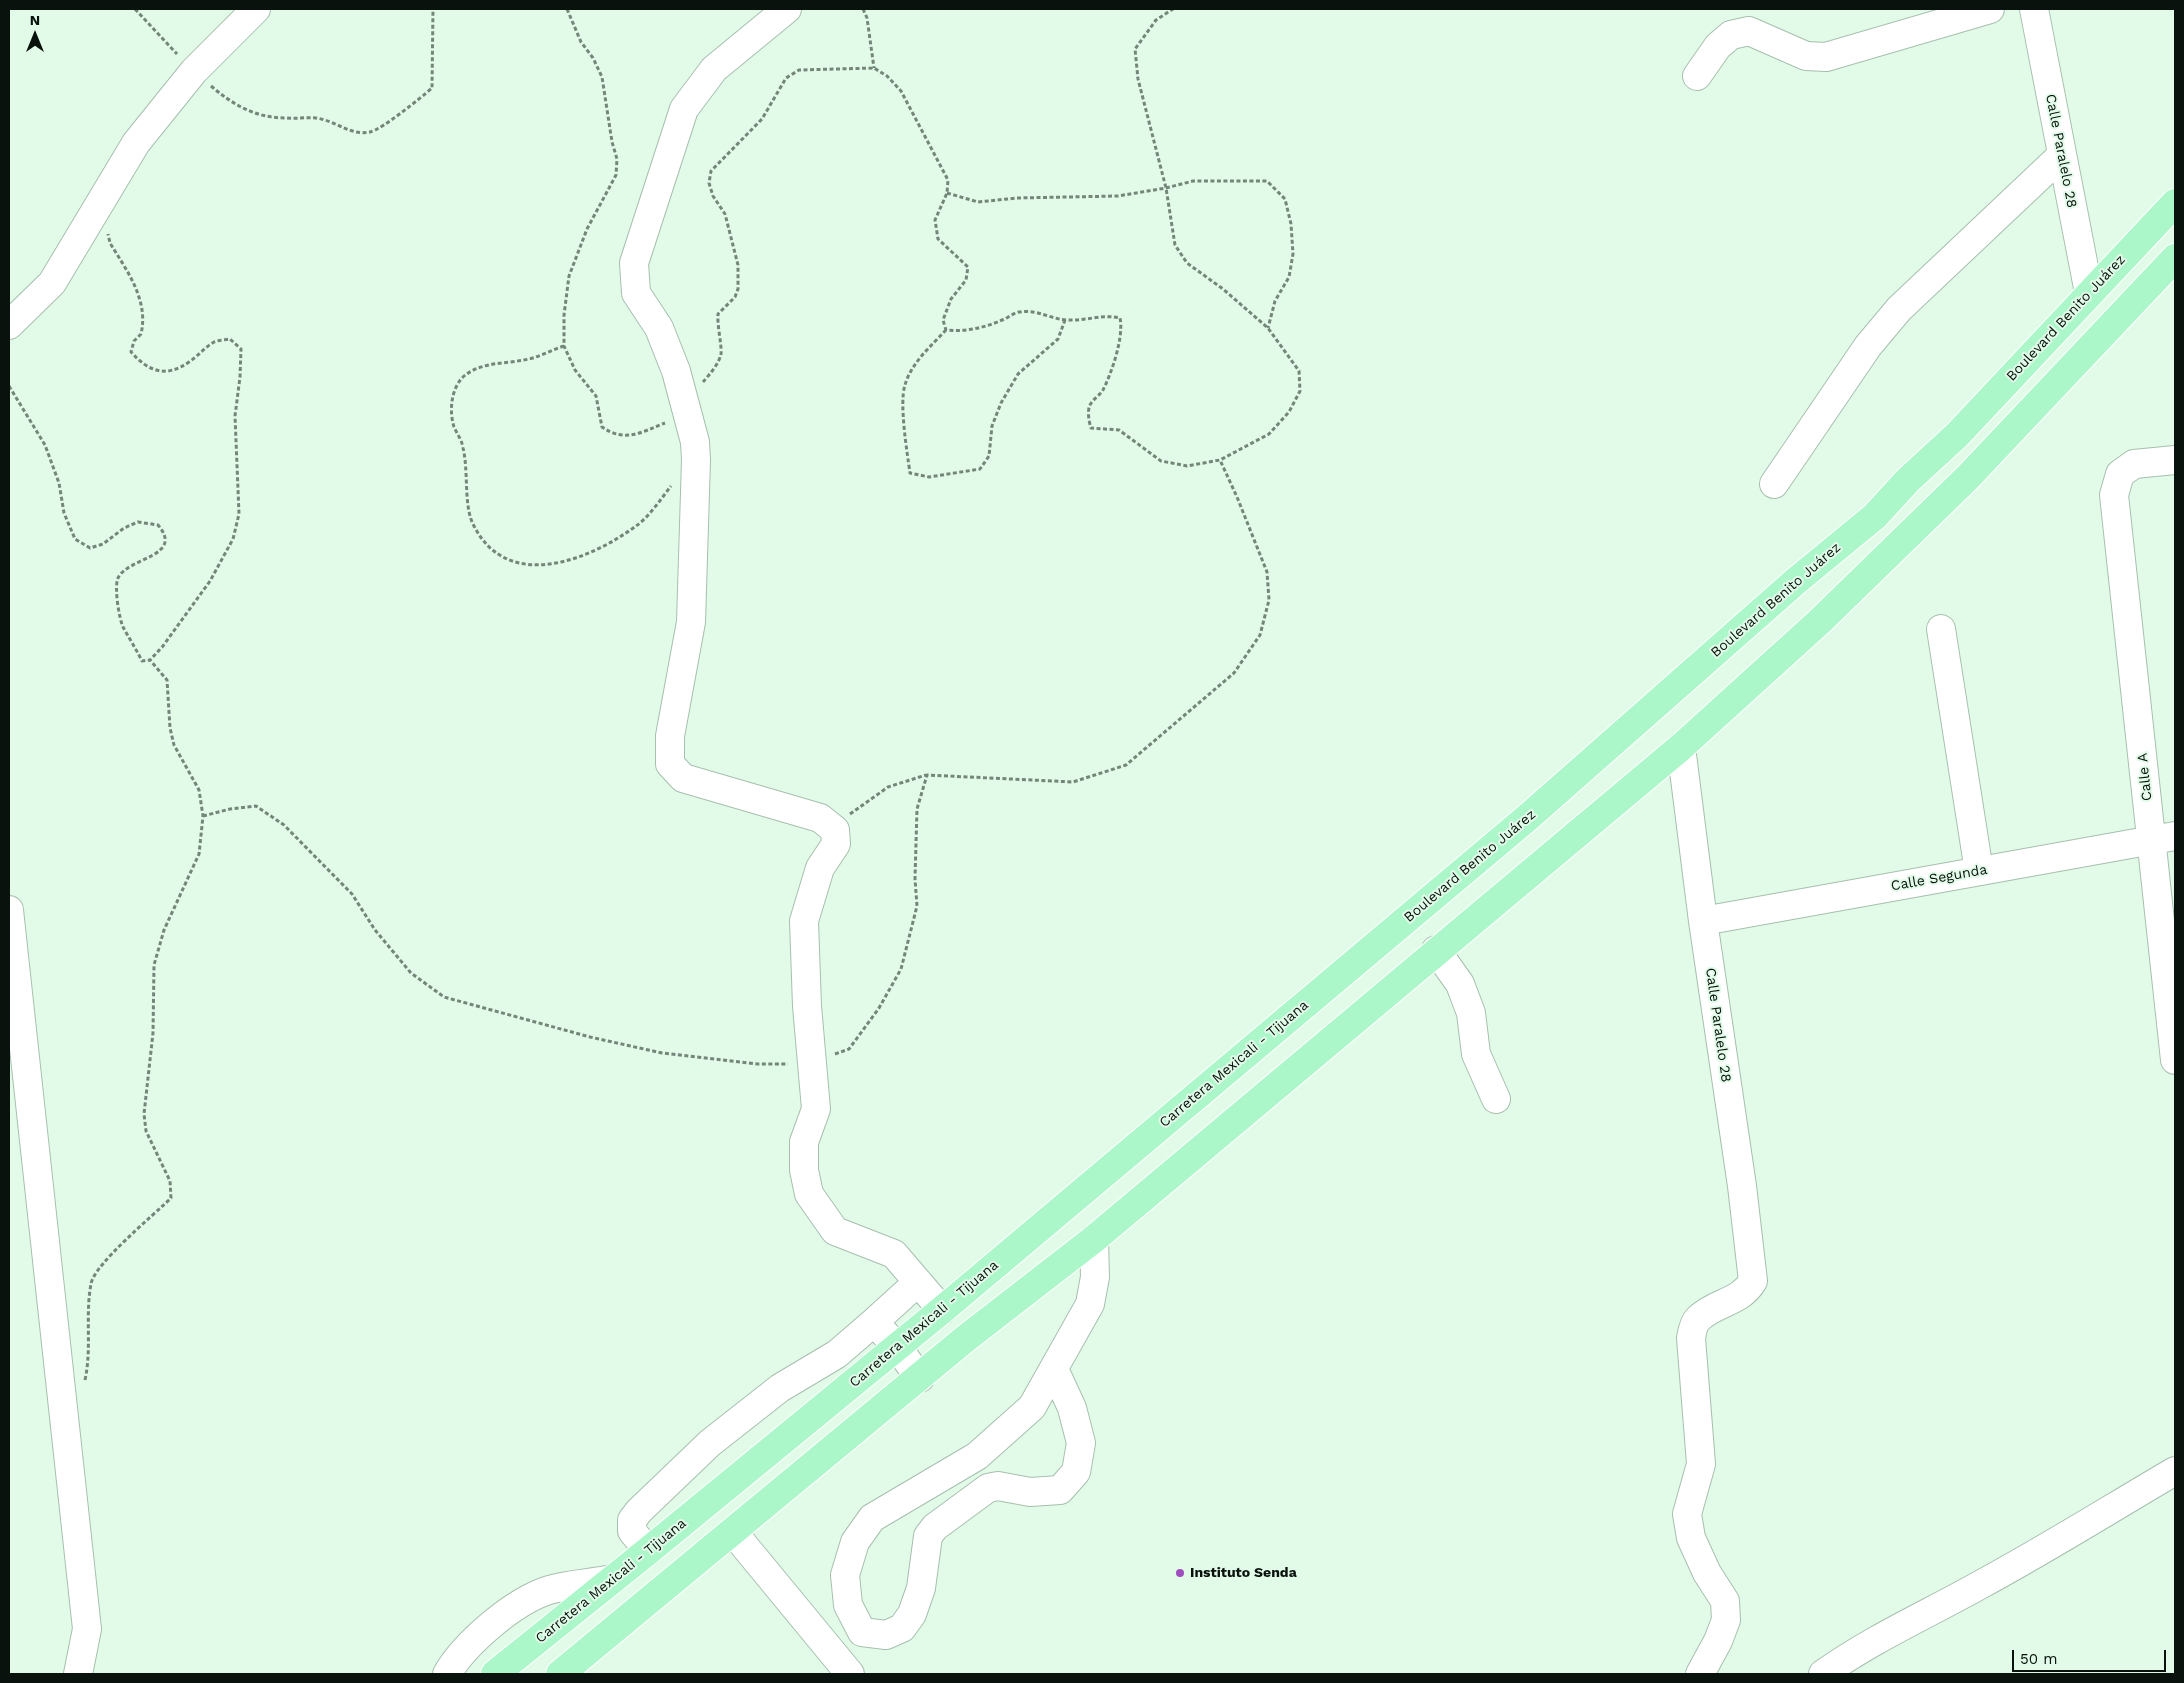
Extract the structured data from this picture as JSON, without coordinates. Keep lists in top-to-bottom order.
{
  "streets": {
    "main road": ["Boulevard Benito Juárez", "Carretera Mexicali - Tijuana"],
    "street": ["Calle Paralelo 28", "Calle A", "Calle Segunda"]
  },
  "crossings": [
    ["Calle Paralelo 28", "Boulevard Benito Juárez"],
    ["Calle Paralelo 28", "Calle Segunda"],
    ["Boulevard Benito Juárez", "Carretera Mexicali - Tijuana"],
    ["Calle A", "Calle Segunda"]
  ],
  "places": ["Instituto Senda"],
  "scale_bar": "50 m",
  "north": "top"
}
